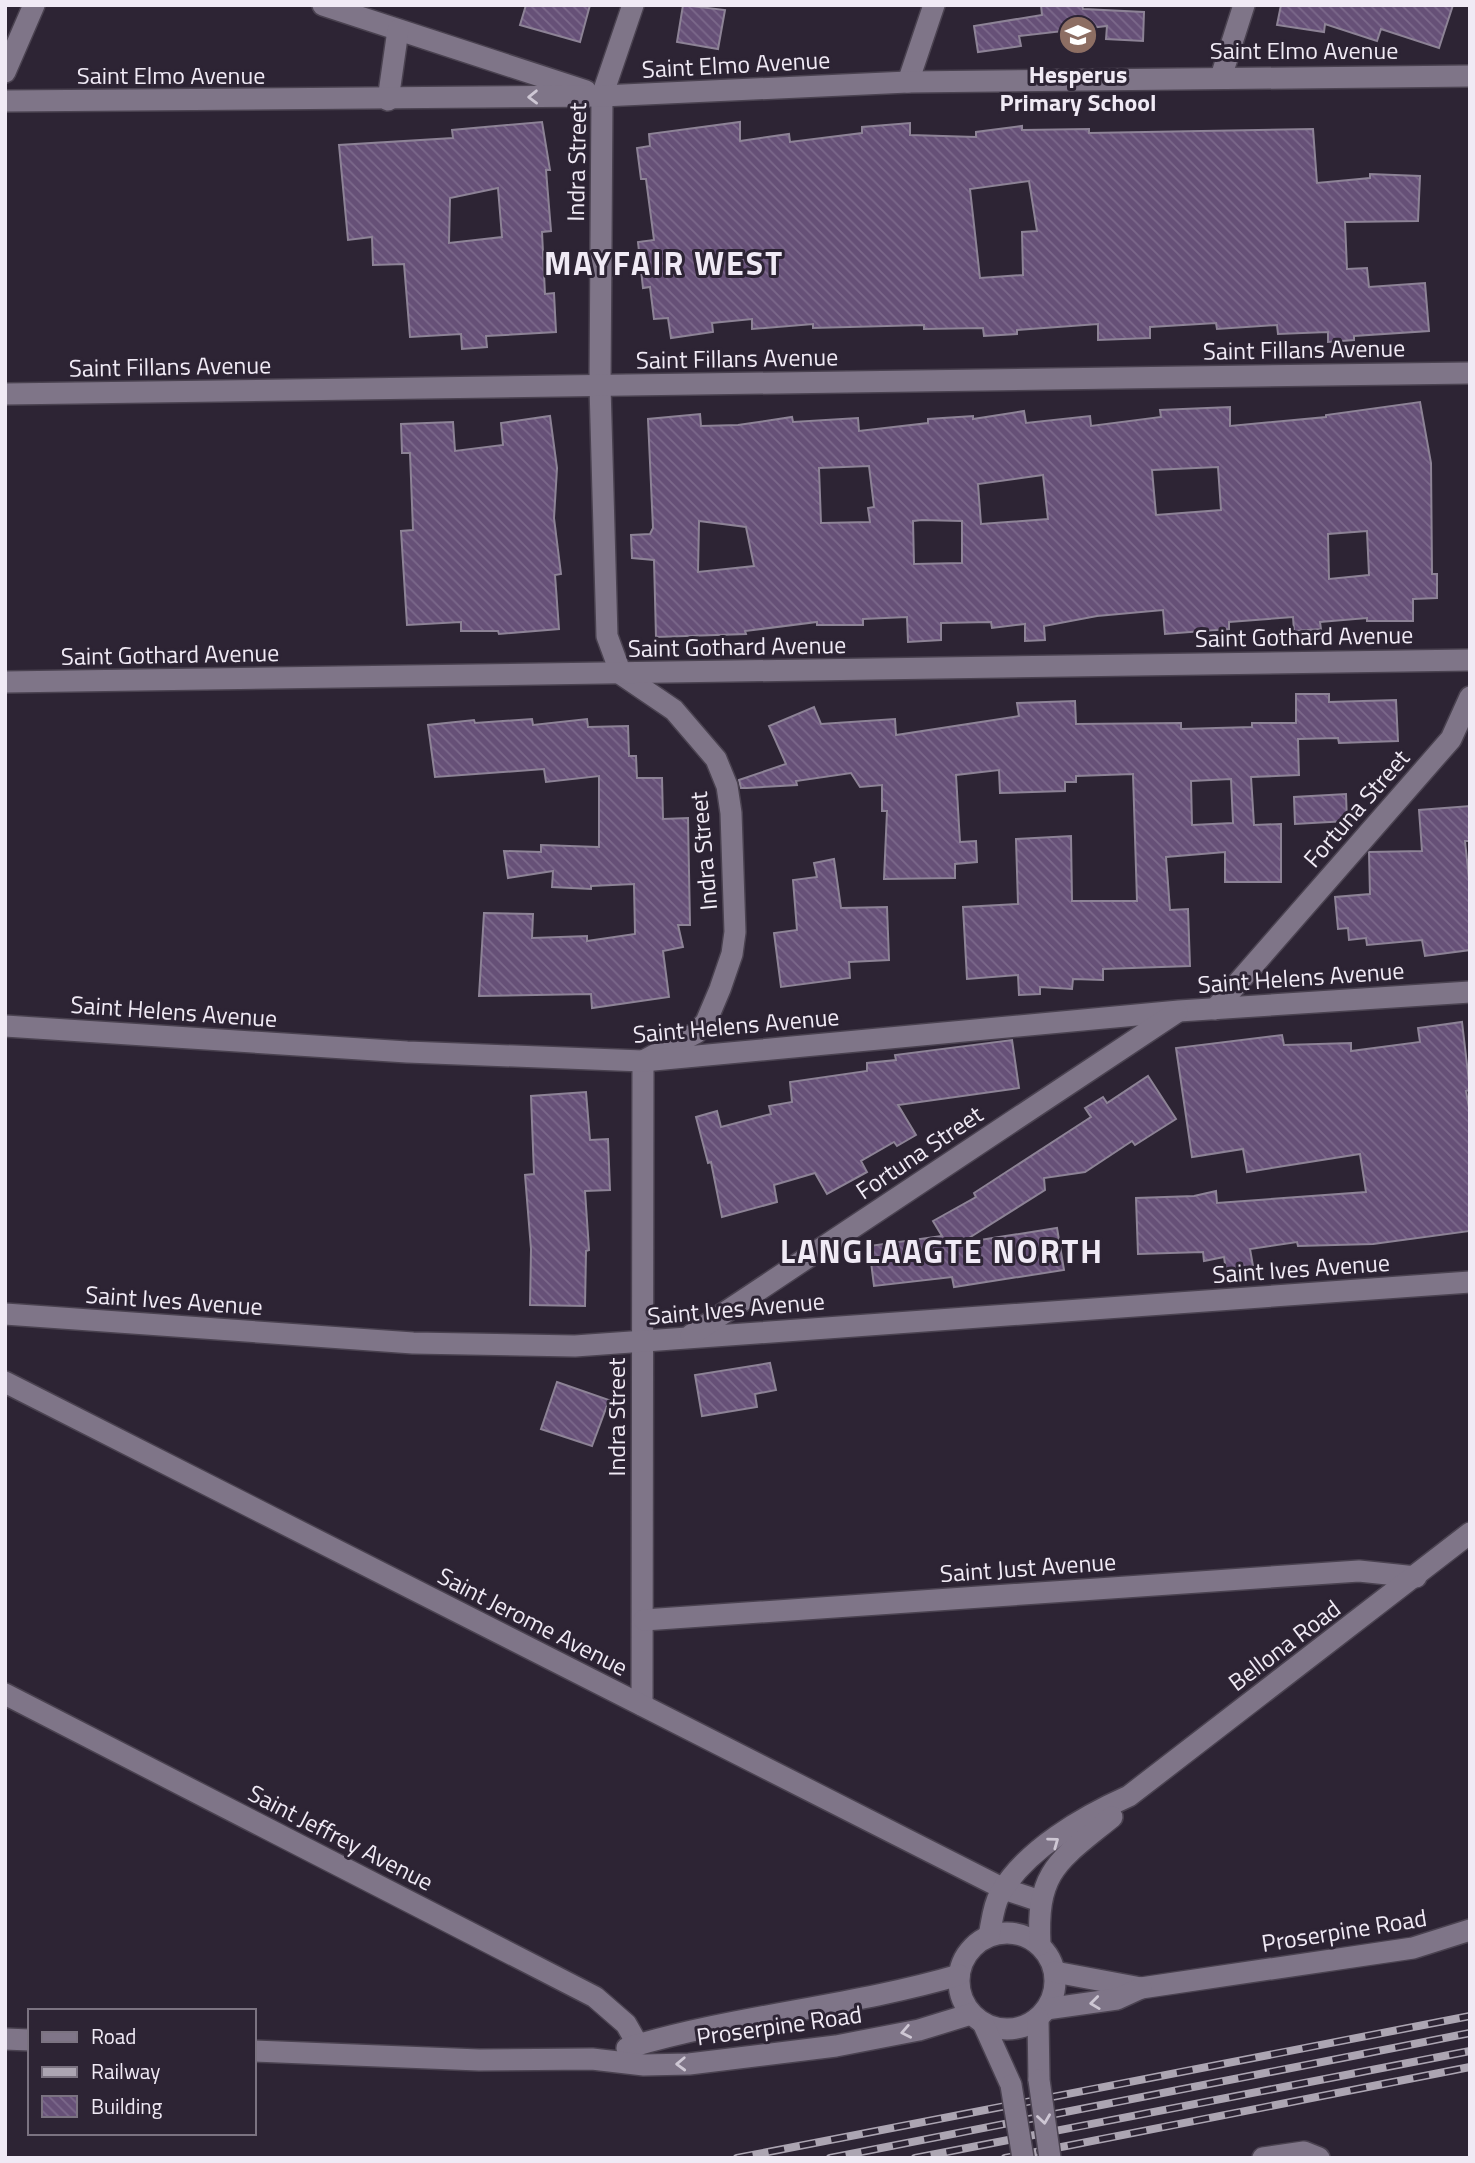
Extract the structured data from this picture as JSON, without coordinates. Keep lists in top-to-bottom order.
{
  "streets": {
    "street": [
      "Saint Elmo Avenue",
      "Indra Street",
      "Saint Fillans Avenue",
      "Saint Gothard Avenue",
      "Fortuna Street",
      "Saint Helens Avenue",
      "Saint Ives Avenue",
      "Saint Just Avenue",
      "Saint Jerome Avenue",
      "Bellona Road",
      "Saint Jeffrey Avenue",
      "Proserpine Road"
    ]
  },
  "crossings": [
    ["Saint Elmo Avenue", "Indra Street"],
    ["Indra Street", "Saint Fillans Avenue"],
    ["Indra Street", "Saint Gothard Avenue"],
    ["Indra Street", "Saint Helens Avenue"],
    ["Indra Street", "Saint Ives Avenue"],
    ["Indra Street", "Saint Just Avenue"],
    ["Indra Street", "Saint Jerome Avenue"],
    ["Fortuna Street", "Saint Helens Avenue"],
    ["Fortuna Street", "Saint Ives Avenue"],
    ["Saint Just Avenue", "Bellona Road"],
    ["Saint Jerome Avenue", "Bellona Road"],
    ["Saint Jeffrey Avenue", "Proserpine Road"]
  ],
  "districts": ["MAYFAIR WEST", "LANGLAAGTE NORTH"],
  "places": {
    "school or university": ["Hesperus Primary School"]
  },
  "legend": ["Road", "Railway", "Building"]
}
